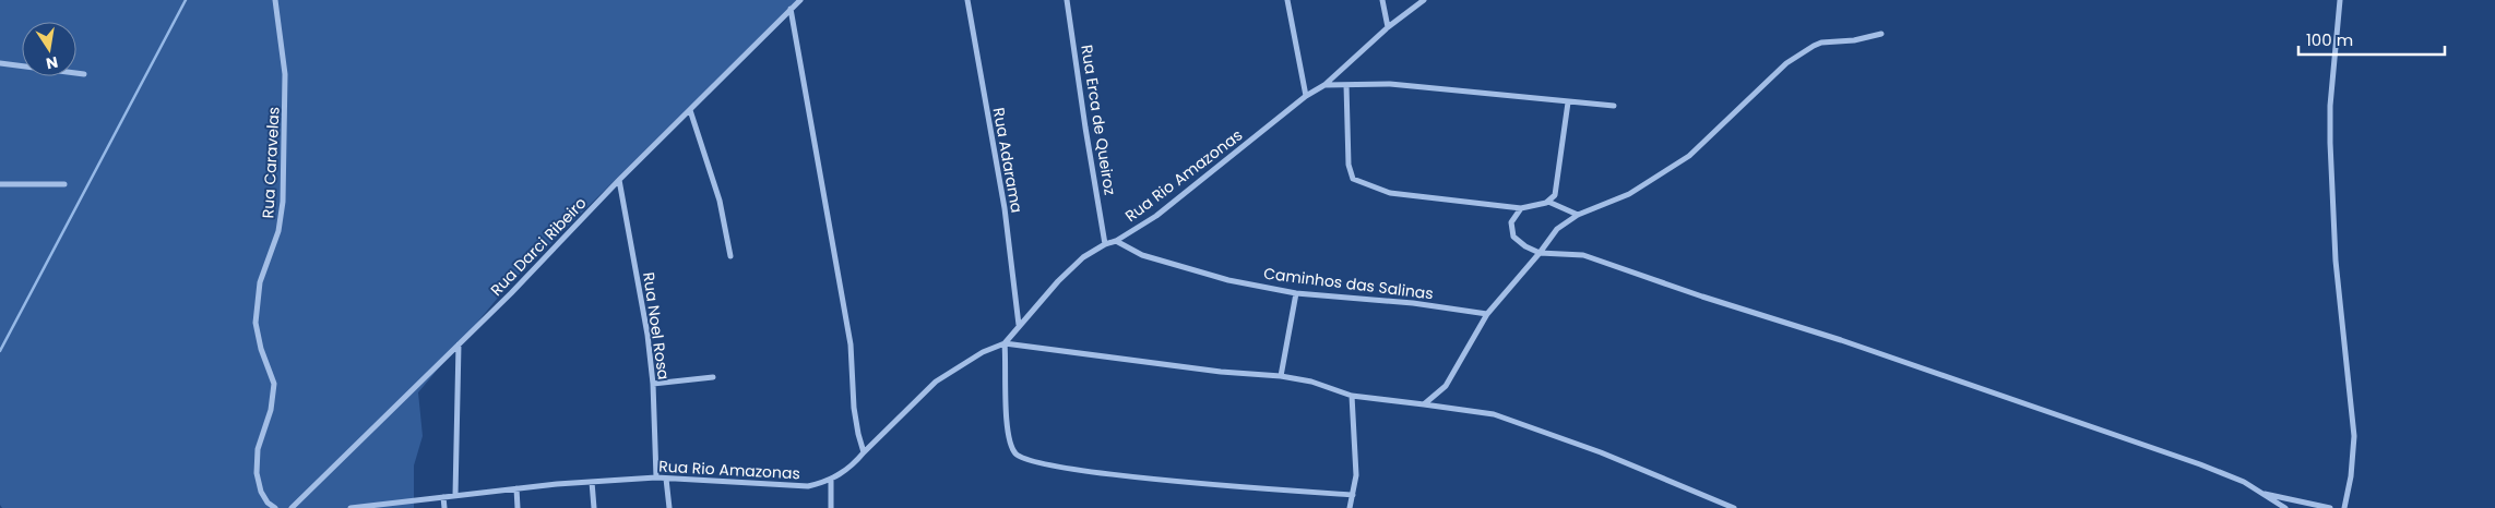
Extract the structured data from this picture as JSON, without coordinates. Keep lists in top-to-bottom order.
{
  "streets": {
    "street": [
      "Rua Erca de Queiroz",
      "Rua Adarama",
      "Rua Caravelas",
      "Rua Rio Amazonas",
      "Rua Darci Ribeiro",
      "Caminhos das Salinas",
      "Rua Noel Rosa"
    ]
  },
  "crossings": [
    ["Rua Erca de Queiroz", "Rua Rio Amazonas"],
    ["Rua Adarama", "Rua Rio Amazonas"],
    ["Rua Rio Amazonas", "Caminhos das Salinas"],
    ["Rua Rio Amazonas", "Rua Noel Rosa"],
    ["Rua Darci Ribeiro", "Rua Noel Rosa"]
  ],
  "scale_bar": "100 m",
  "north": "bottom"
}
